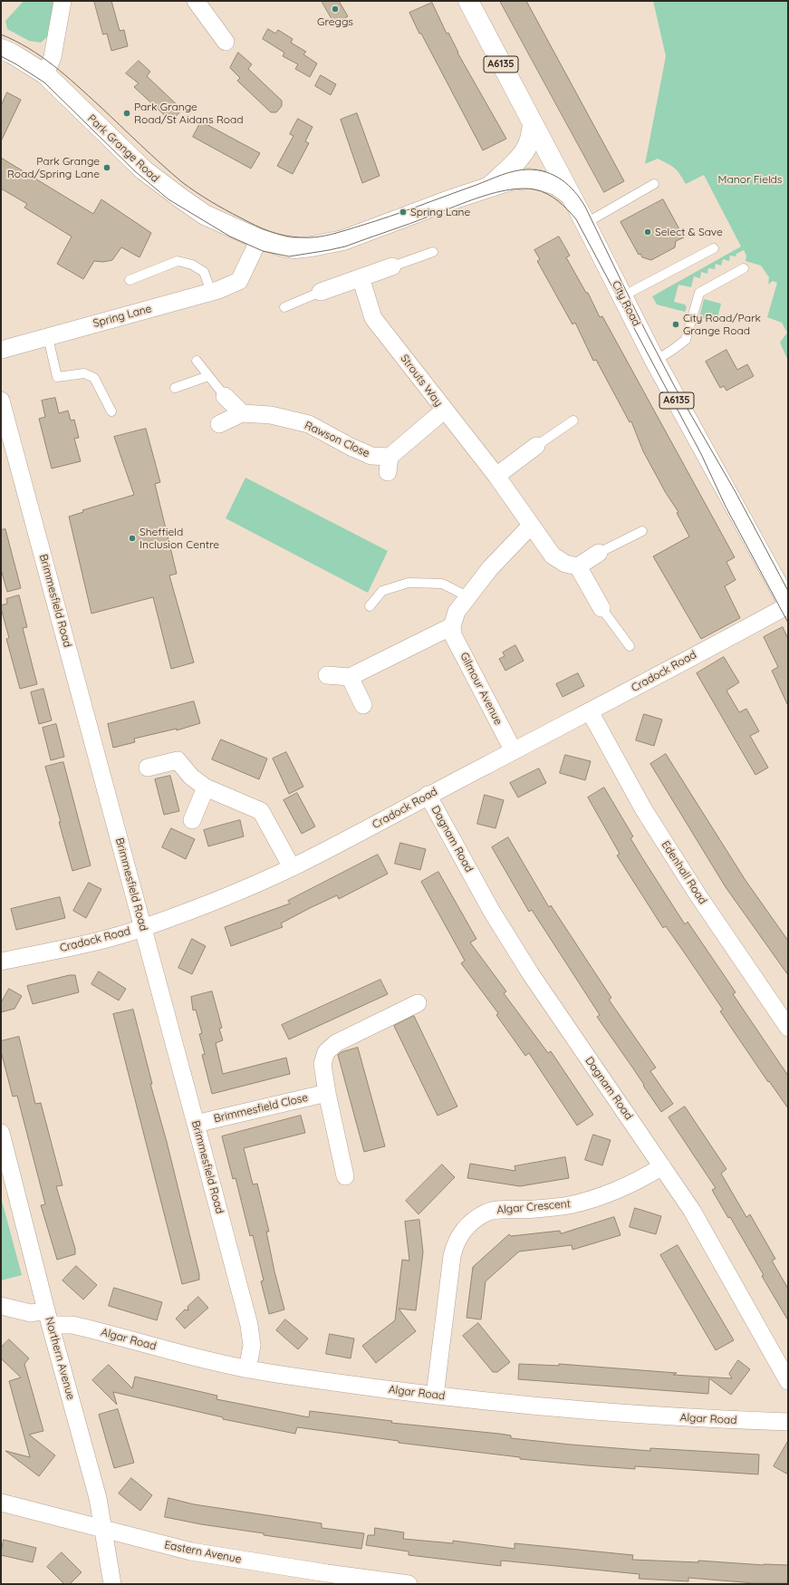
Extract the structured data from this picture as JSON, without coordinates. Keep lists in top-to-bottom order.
{
  "streets": {
    "main road": ["A6135", "Park Grange Road", "City Road"],
    "street": [
      "Spring Lane",
      "Strouts Way",
      "Rawson Close",
      "Brimmesfield Road",
      "Cradock Road",
      "Gilmour Avenue",
      "Dagnam Road",
      "Edenhall Road",
      "Brimmesfield Close",
      "Algar Crescent",
      "Algar Road",
      "Northern Avenue",
      "Eastern Avenue"
    ]
  },
  "crossings": [
    ["Park Grange Road", "Spring Lane"],
    ["City Road", "Cradock Road"],
    ["Strouts Way", "Rawson Close"],
    ["Brimmesfield Road", "Cradock Road"],
    ["Brimmesfield Road", "Brimmesfield Close"],
    ["Brimmesfield Road", "Algar Road"],
    ["Cradock Road", "Gilmour Avenue"],
    ["Cradock Road", "Dagnam Road"],
    ["Cradock Road", "Edenhall Road"],
    ["Dagnam Road", "Algar Crescent"],
    ["Algar Crescent", "Algar Road"],
    ["Algar Road", "Northern Avenue"],
    ["Northern Avenue", "Eastern Avenue"]
  ],
  "parks": ["Manor Fields"],
  "places": [
    "Greggs",
    "Park Grange Road/St Aidans Road",
    "Park Grange Road/Spring Lane",
    "Spring Lane",
    "Select & Save",
    "City Road/Park Grange Road",
    "Sheffield Inclusion Centre"
  ]
}
